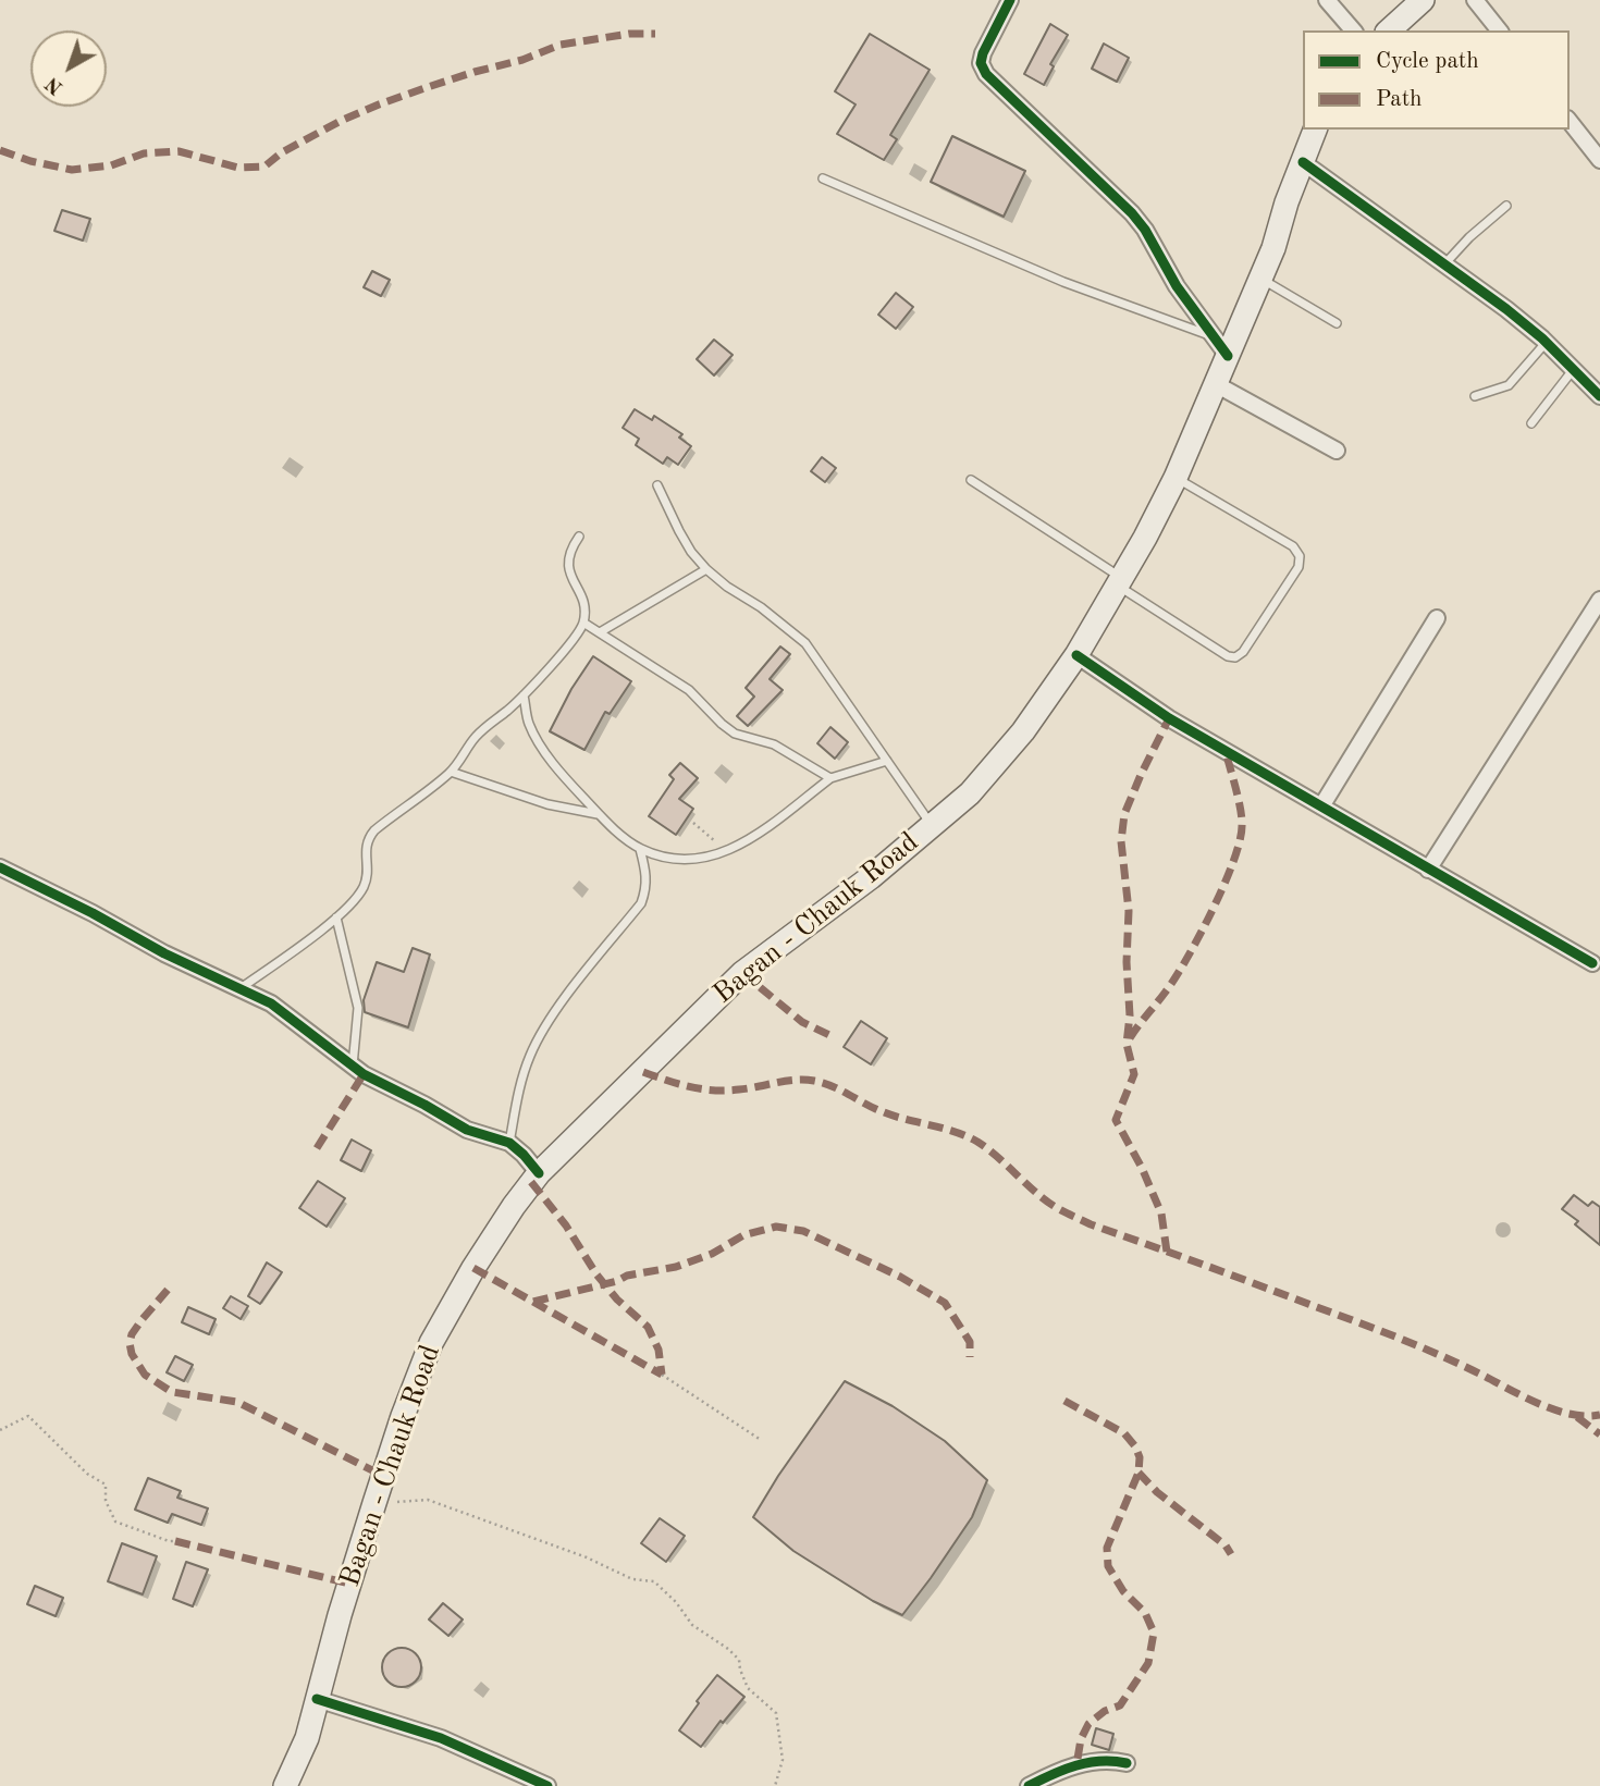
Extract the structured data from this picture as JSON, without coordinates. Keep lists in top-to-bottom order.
{
  "streets": {
    "main road": ["Bagan - Chauk Road"]
  },
  "legend": ["Cycle path", "Path"],
  "north": "bottom left"
}
